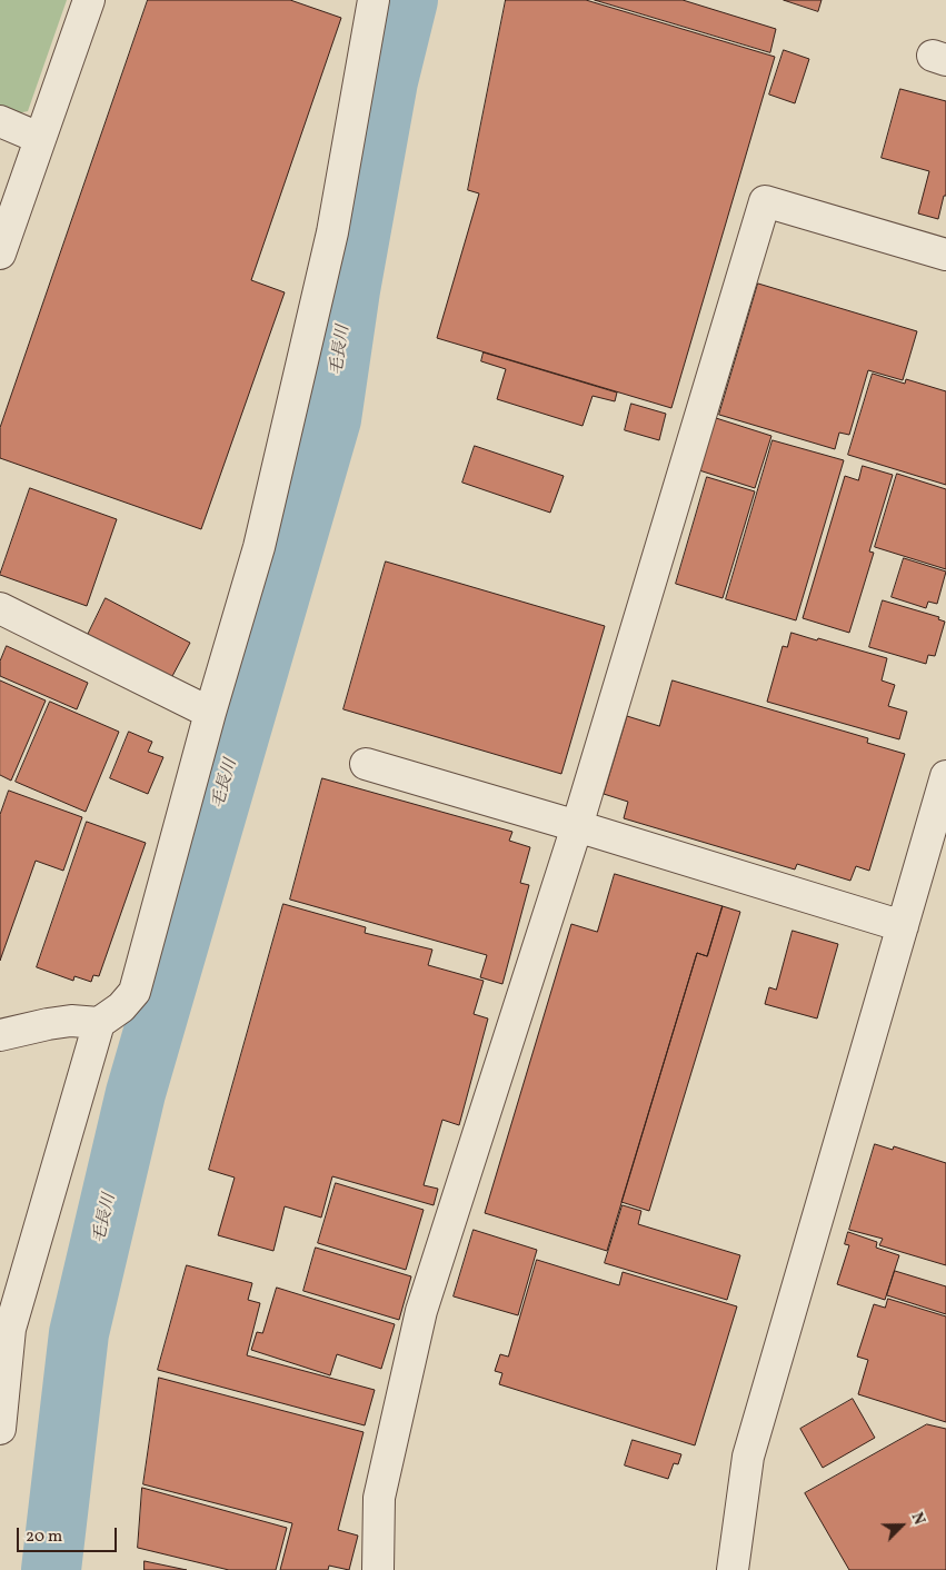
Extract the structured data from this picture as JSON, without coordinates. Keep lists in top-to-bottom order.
{
  "water": ["毛長川"],
  "scale_bar": "20 m",
  "north": "top right"
}
